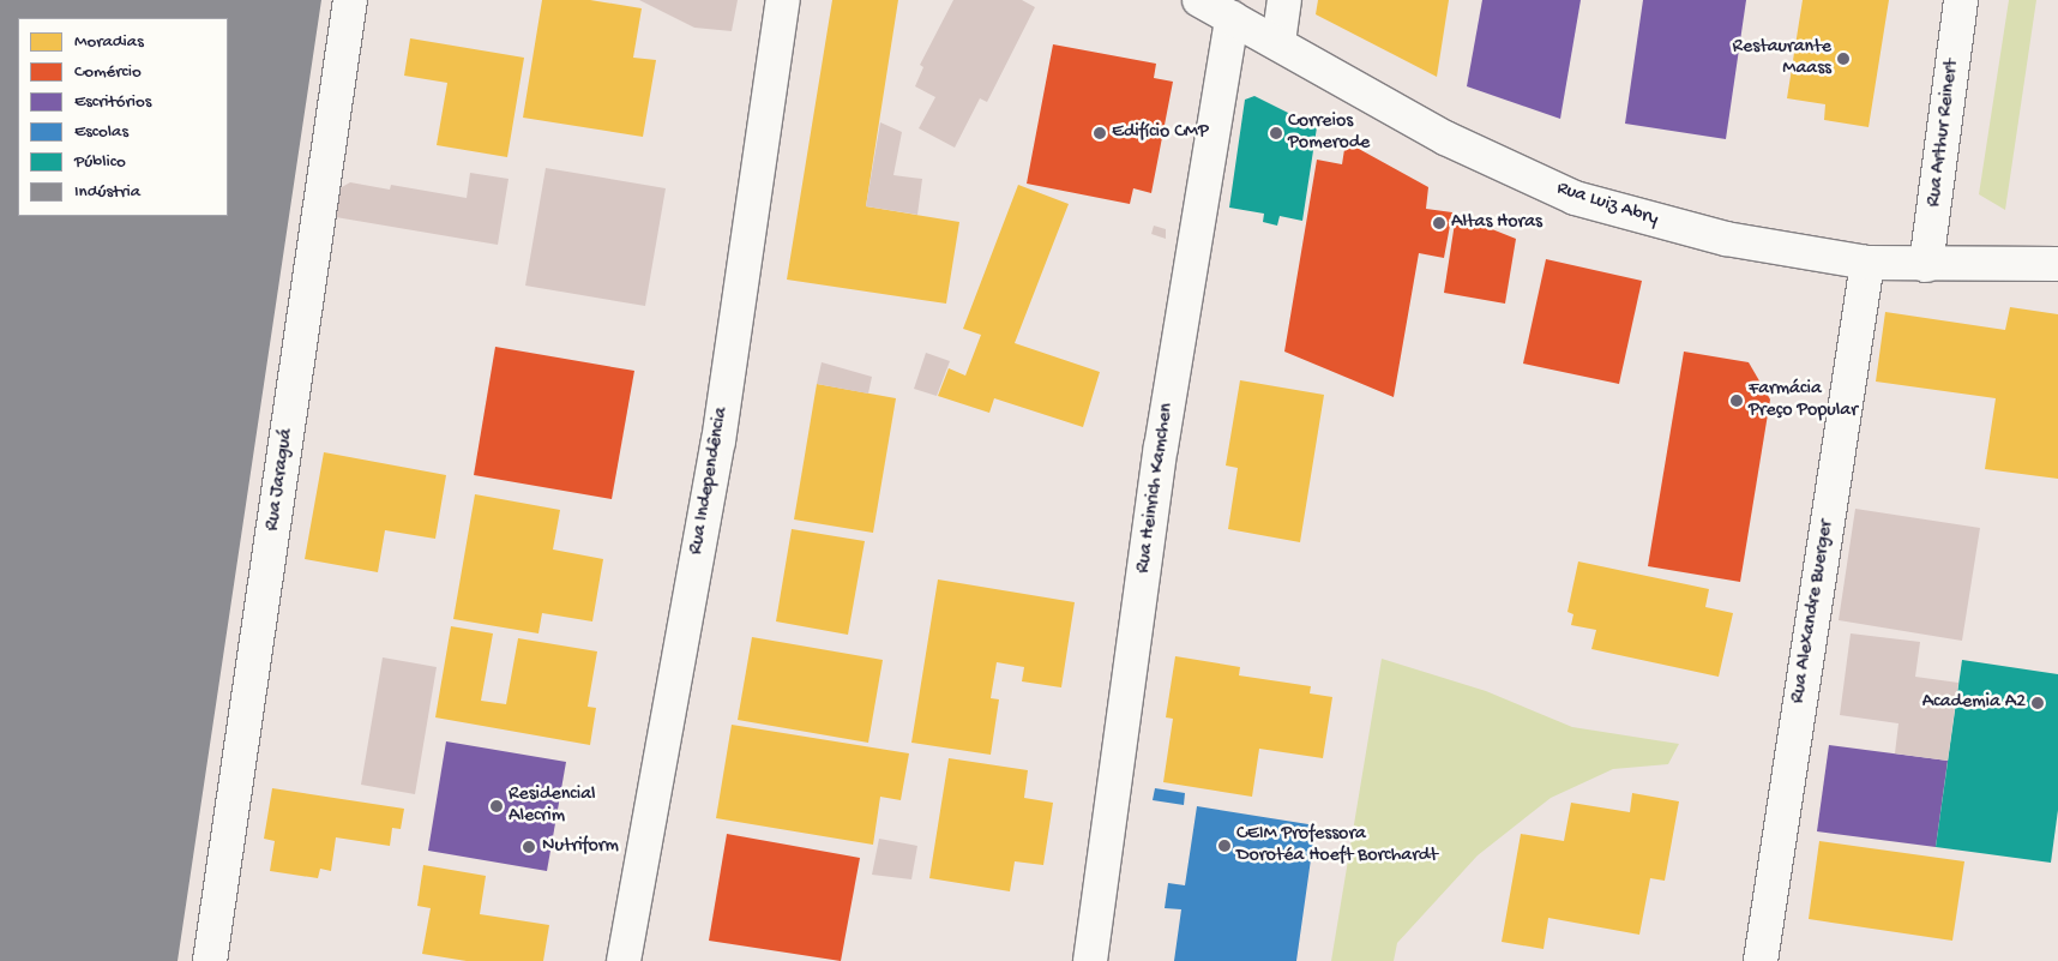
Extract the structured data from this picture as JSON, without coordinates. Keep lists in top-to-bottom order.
{
  "streets": {
    "street": [
      "Rua Arthur Reinert",
      "Rua Luiz Abry",
      "Rua Jaraguá",
      "Rua Independência",
      "Rua Heinrich Kamchen",
      "Rua Alexandre Buerger"
    ]
  },
  "crossings": [
    ["Rua Arthur Reinert", "Rua Luiz Abry"],
    ["Rua Luiz Abry", "Rua Heinrich Kamchen"],
    ["Rua Luiz Abry", "Rua Alexandre Buerger"]
  ],
  "places": [
    "Restaurante Maass",
    "Edifício CMP",
    "Correios Pomerode",
    "Altas Horas",
    "Farmácia Preço Popular",
    "Academia A2",
    "Residencial Alecrim",
    "CEIM Professora Dorotéa Hoeft Borchardt",
    "Nutriform"
  ],
  "legend": [
    "Moradias",
    "Comércio",
    "Escritórios",
    "Escolas",
    "Público",
    "Indústria"
  ]
}
